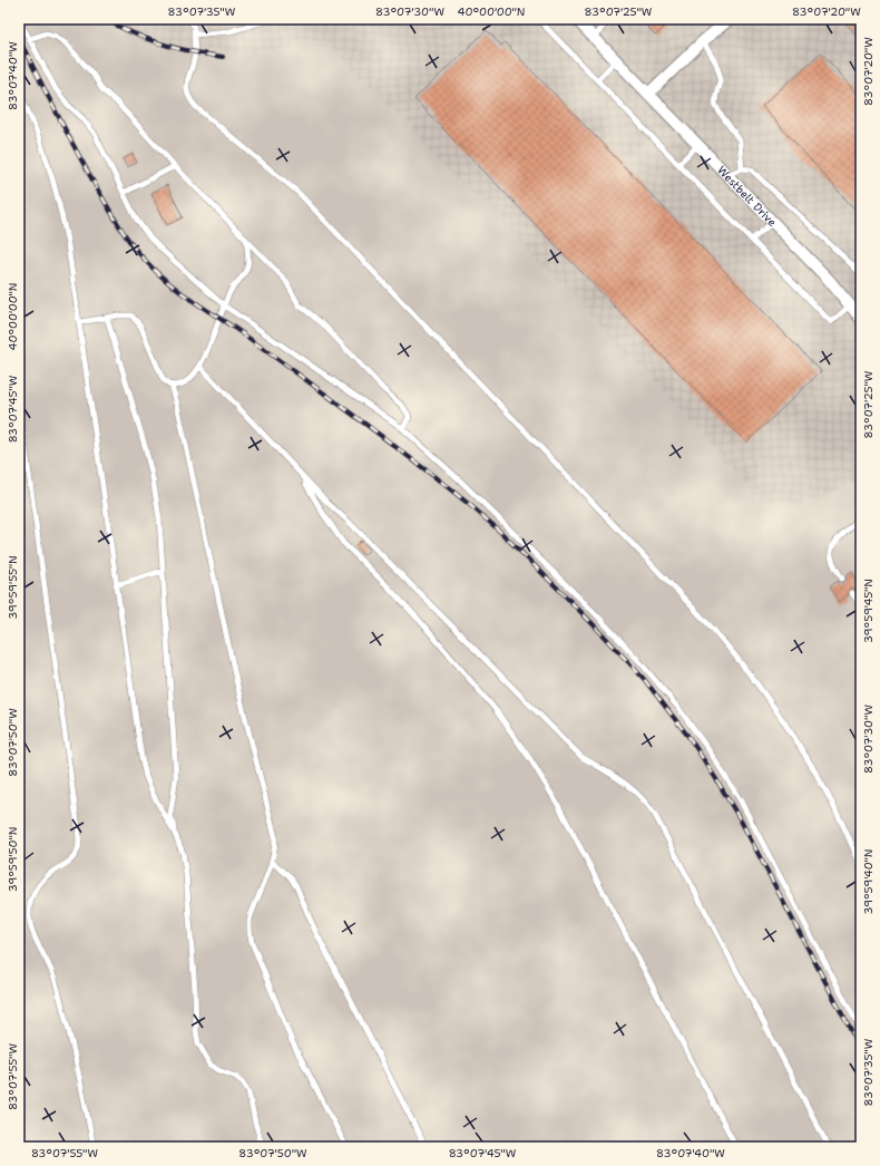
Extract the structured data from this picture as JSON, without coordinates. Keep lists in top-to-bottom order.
{
  "streets": {
    "street": ["Westbelt Drive"]
  },
  "coordinates": [
    "83°07'35\"W",
    "83°07'30\"W",
    "40°00'00\"N",
    "83°07'25\"W",
    "83°07'20\"W",
    "83°07'40\"W",
    "83°07'45\"W",
    "39°59'55\"N",
    "39°59'45\"N",
    "83°07'50\"W",
    "39°59'50\"N",
    "39°59'40\"N",
    "83°07'55\"W"
  ]
}
